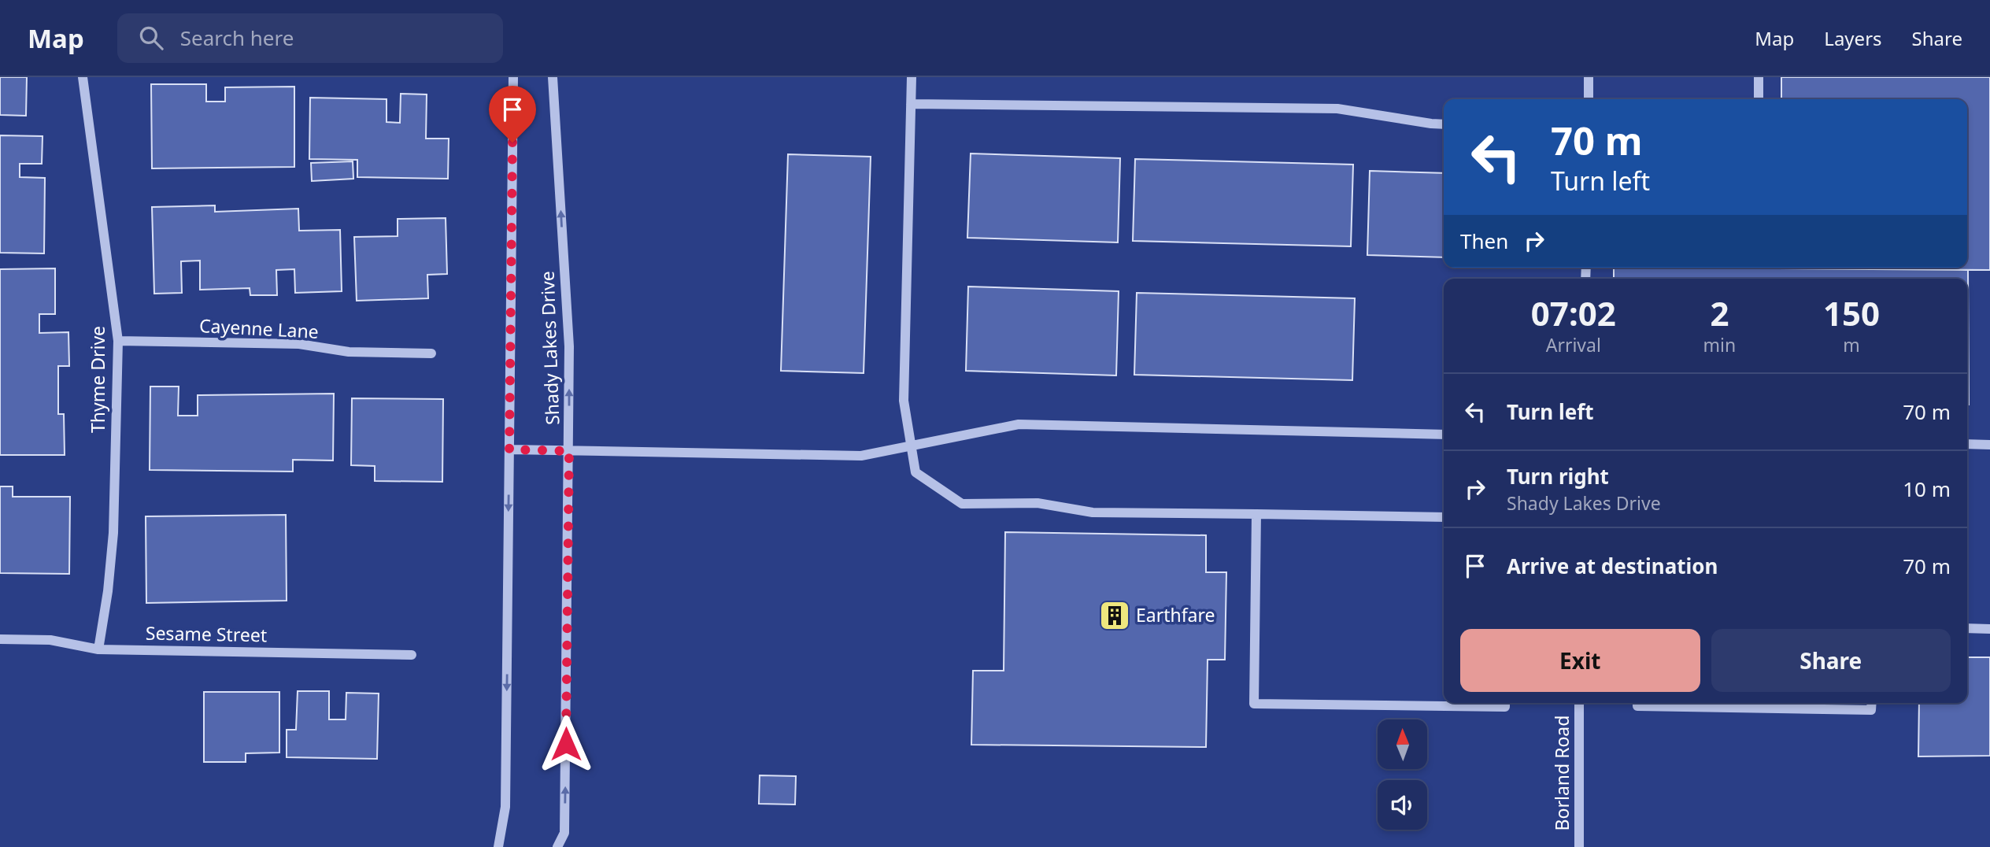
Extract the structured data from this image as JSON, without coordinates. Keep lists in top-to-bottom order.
{
  "streets": {
    "street": [
      "Cayenne Lane",
      "Shady Lakes Drive",
      "Thyme Drive",
      "Sesame Street",
      "Borland Road"
    ]
  },
  "crossings": [
    ["Cayenne Lane", "Thyme Drive"],
    ["Thyme Drive", "Sesame Street"]
  ],
  "places": {
    "building": ["Earthfare"]
  },
  "north": "top",
  "page": {
    "header": "Map",
    "search": "Search here",
    "nav": ["Map", "Layers", "Share"],
    "turn": ["70 m", "Turn left"],
    "then": "Then",
    "eta": [
      "07:02",
      "Arrival",
      "2",
      "min",
      "150",
      "m"
    ],
    "list": [
      {
        "name": "Turn left",
        "value": "70 m"
      },
      {
        "name": "Turn right",
        "note": "Shady Lakes Drive",
        "value": "10 m"
      },
      {
        "name": "Arrive at destination",
        "value": "70 m"
      }
    ],
    "buttons": ["Exit", "Share"]
  }
}
